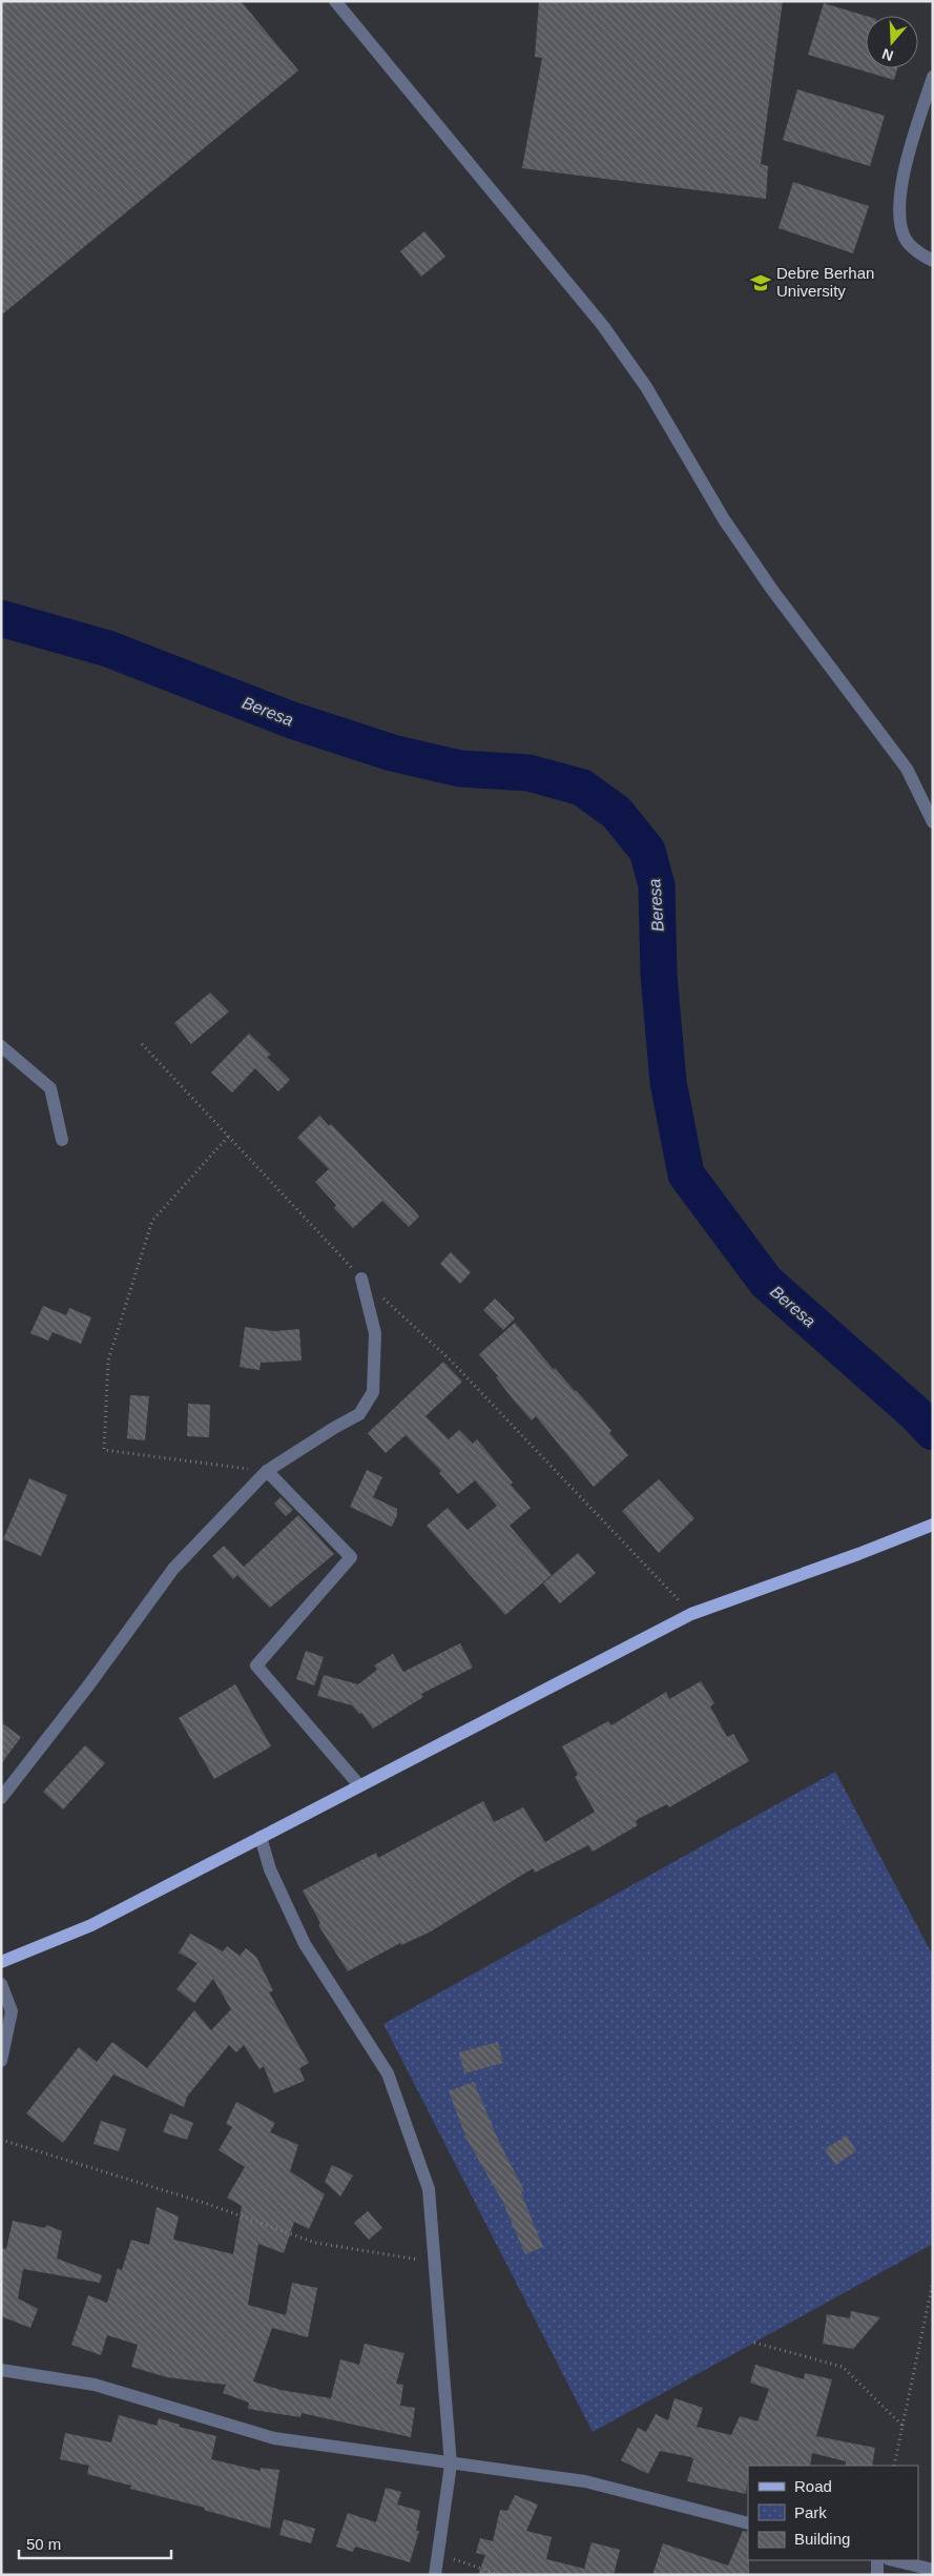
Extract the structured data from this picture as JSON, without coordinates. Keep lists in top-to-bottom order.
{
  "water": ["Beresa"],
  "places": {
    "school or university": ["Debre Berhan University"]
  },
  "legend": ["Road", "Park", "Building"],
  "scale_bar": "50 m",
  "north": "bottom"
}
